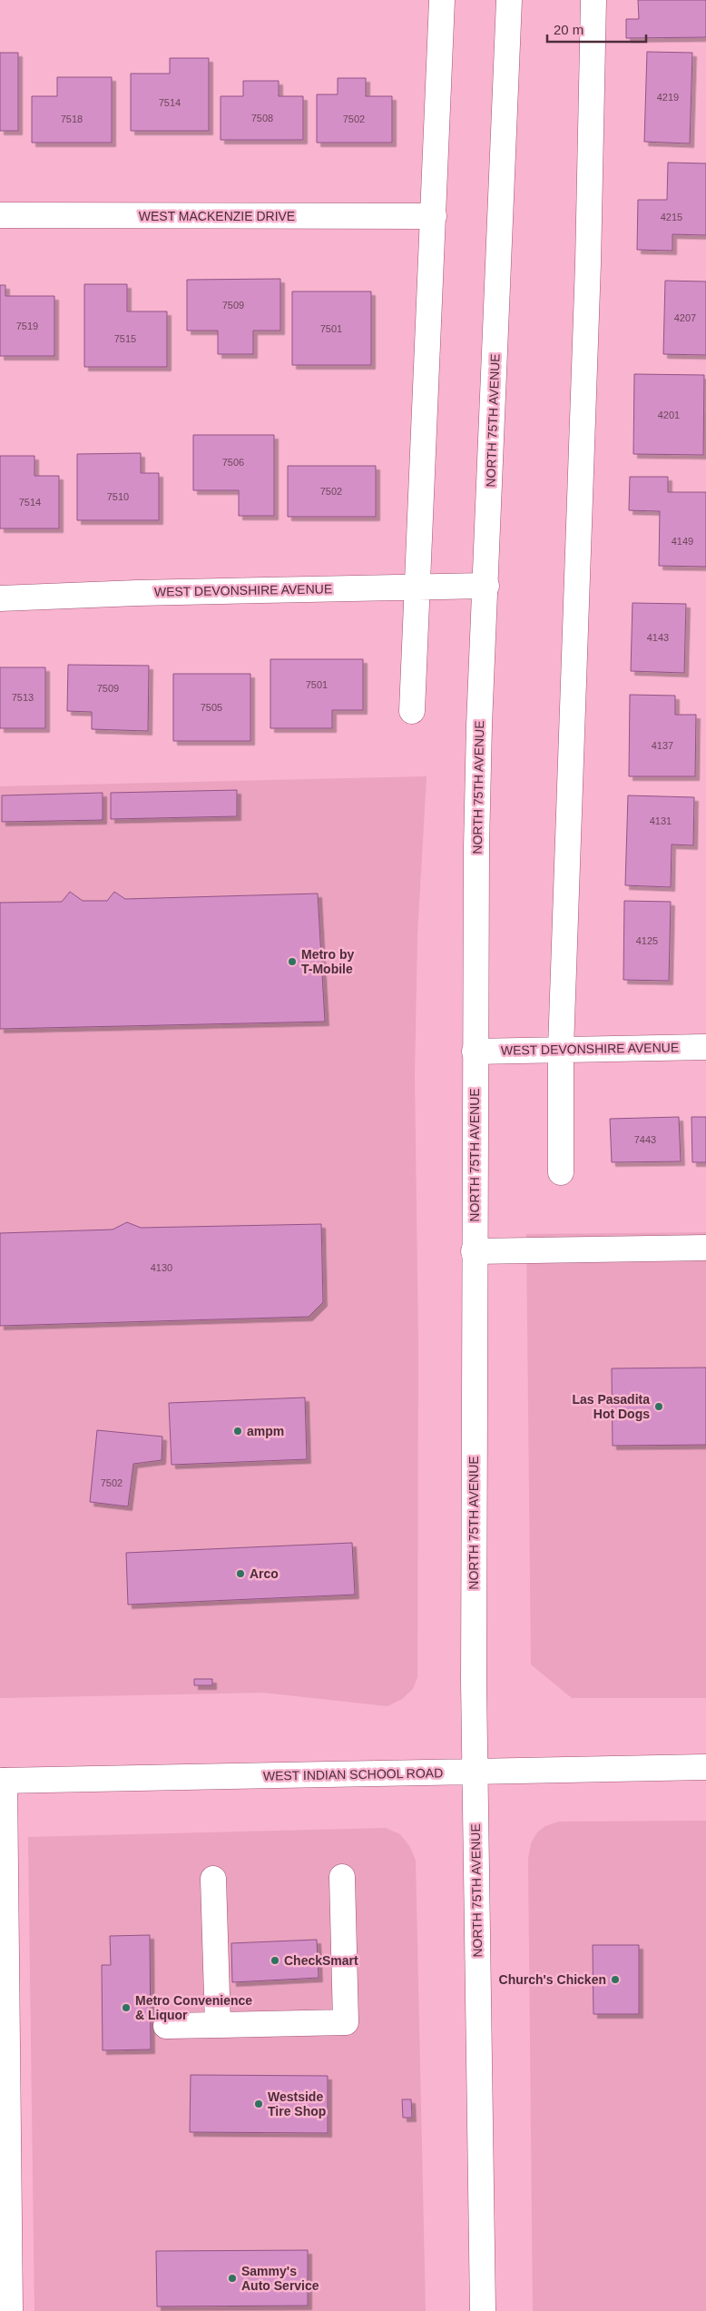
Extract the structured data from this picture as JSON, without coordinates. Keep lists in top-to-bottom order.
{
  "streets": {
    "street": [
      "WEST MACKENZIE DRIVE",
      "NORTH 75TH AVENUE",
      "WEST DEVONSHIRE AVENUE",
      "WEST INDIAN SCHOOL ROAD"
    ]
  },
  "crossings": [
    ["NORTH 75TH AVENUE", "WEST DEVONSHIRE AVENUE"],
    ["NORTH 75TH AVENUE", "WEST INDIAN SCHOOL ROAD"]
  ],
  "places": [
    "Metro by T-Mobile",
    "Las Pasadita Hot Dogs",
    "ampm",
    "Arco",
    "CheckSmart",
    "Church's Chicken",
    "Metro Convenience & Liquor",
    "Westside Tire Shop",
    "Sammy's Auto Service"
  ],
  "house_numbers": [
    "4219",
    "7514",
    "7508",
    "7518",
    "7502",
    "4215",
    "7509",
    "4207",
    "7519",
    "7501",
    "7515",
    "4201",
    "7506",
    "7502",
    "7510",
    "7514",
    "4149",
    "4143",
    "7501",
    "7509",
    "7513",
    "7505",
    "4137",
    "4131",
    "4125",
    "7443",
    "4130",
    "7502"
  ],
  "scale_bar": "20 m"
}
